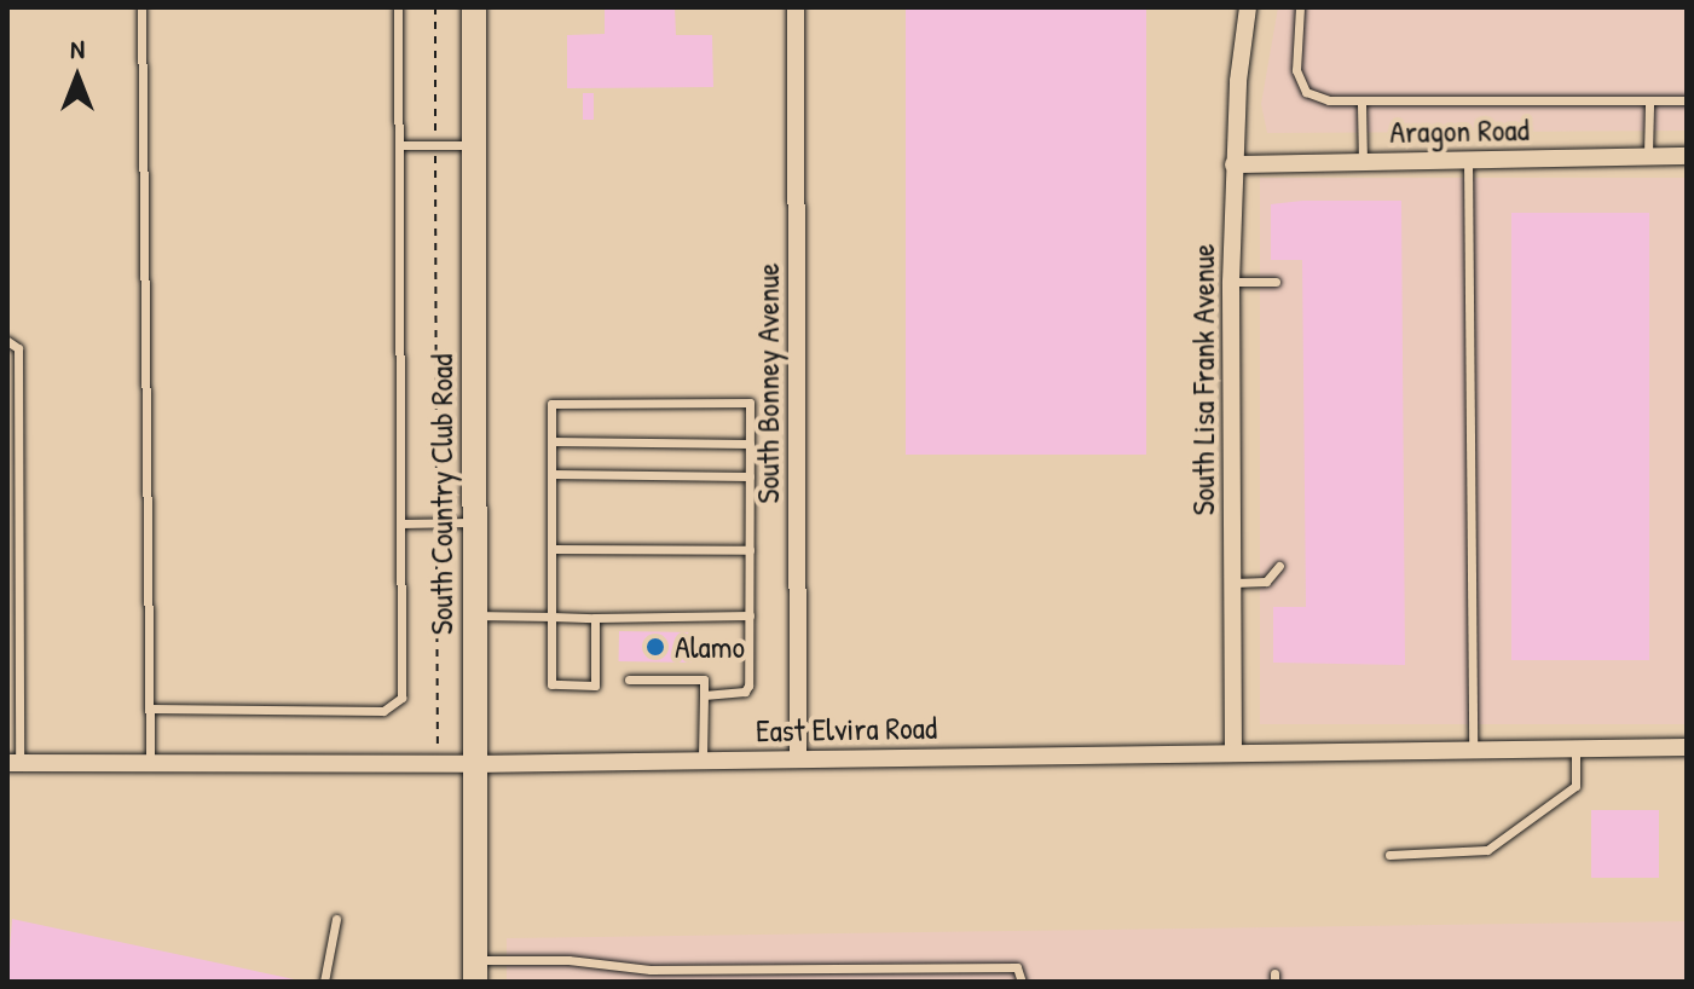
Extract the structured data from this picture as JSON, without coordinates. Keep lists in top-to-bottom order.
{
  "streets": {
    "street": [
      "Aragon Road",
      "South Lisa Frank Avenue",
      "South Bonney Avenue",
      "South Country Club Road",
      "East Elvira Road"
    ]
  },
  "crossings": [
    ["Aragon Road", "South Lisa Frank Avenue"],
    ["South Lisa Frank Avenue", "East Elvira Road"],
    ["South Bonney Avenue", "East Elvira Road"],
    ["South Country Club Road", "East Elvira Road"]
  ],
  "places": ["Alamo"],
  "north": "top"
}
